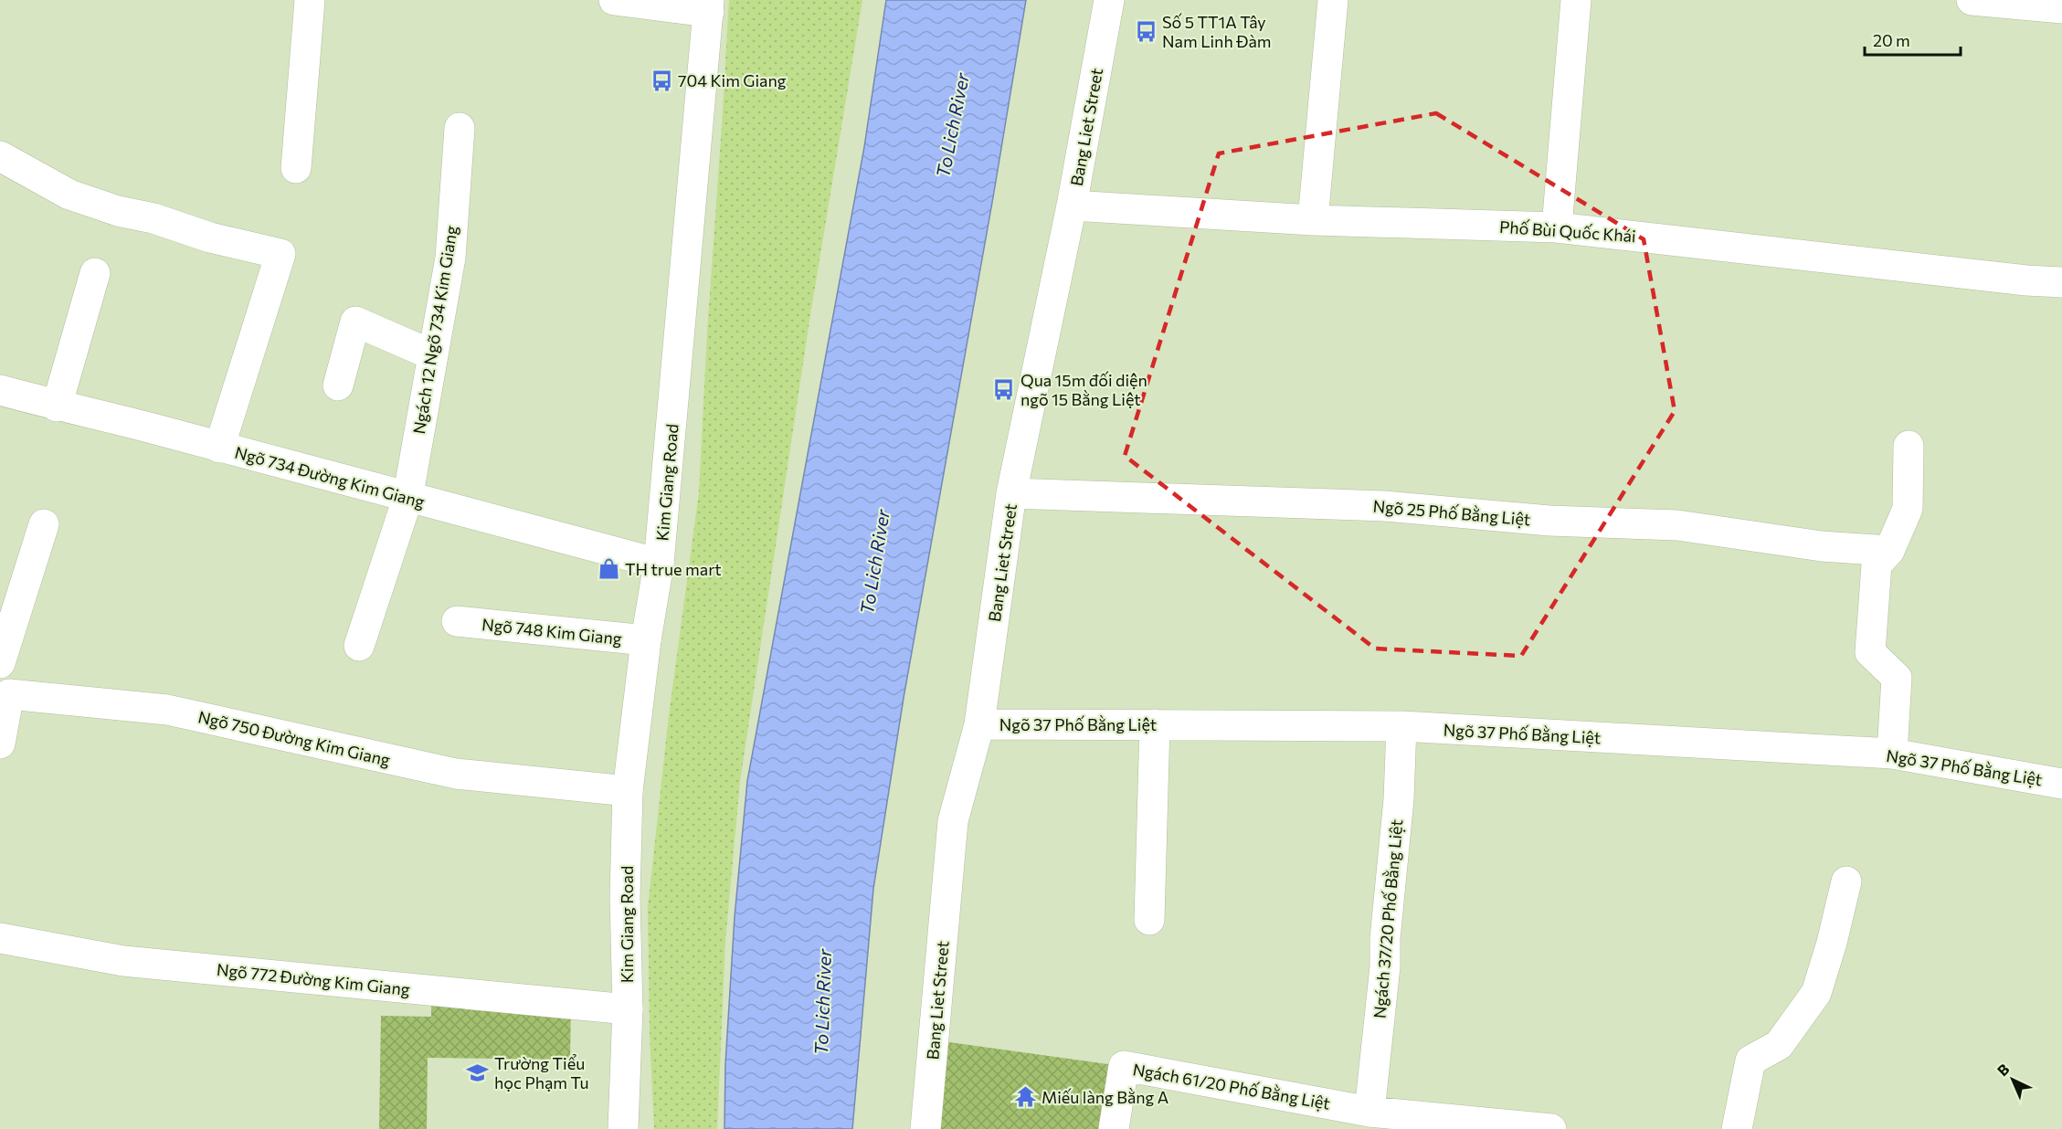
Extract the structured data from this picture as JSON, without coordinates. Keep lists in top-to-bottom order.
{
  "streets": {
    "street": [
      "Bang Liet Street",
      "Phố Bùi Quốc Khái",
      "Ngách 12 Ngõ 734 Kim Giang",
      "Ngõ 734 Đường Kim Giang",
      "Kim Giang Road",
      "Ngõ 25 Phố Bằng Liệt",
      "Ngõ 748 Kim Giang",
      "Ngõ 37 Phố Bằng Liệt",
      "Ngõ 750 Đường Kim Giang",
      "Ngách 37/20 Phố Bằng Liệt",
      "Ngõ 772 Đường Kim Giang",
      "Ngách 61/20 Phố Bằng Liệt"
    ]
  },
  "crossings": [
    ["Bang Liet Street", "Phố Bùi Quốc Khái"],
    ["Bang Liet Street", "Ngõ 25 Phố Bằng Liệt"],
    ["Bang Liet Street", "Ngõ 37 Phố Bằng Liệt"],
    ["Ngách 12 Ngõ 734 Kim Giang", "Ngõ 734 Đường Kim Giang"],
    ["Ngõ 734 Đường Kim Giang", "Kim Giang Road"],
    ["Kim Giang Road", "Ngõ 748 Kim Giang"],
    ["Kim Giang Road", "Ngõ 750 Đường Kim Giang"],
    ["Kim Giang Road", "Ngõ 772 Đường Kim Giang"],
    ["Ngõ 37 Phố Bằng Liệt", "Ngách 37/20 Phố Bằng Liệt"],
    ["Ngách 37/20 Phố Bằng Liệt", "Ngách 61/20 Phố Bằng Liệt"]
  ],
  "water": ["To Lich River"],
  "places": {
    "bus stop": ["Số 5 TT1A Tây Nam Linh Đàm", "704 Kim Giang", "Qua 15m đối diện ngõ 15 Bằng Liệt"],
    "shop": ["TH true mart"],
    "school or university": ["Trường Tiểu học Phạm Tu"],
    "temple": ["Miếu làng Bằng A"]
  },
  "scale_bar": "20 m",
  "north": "top left"
}
